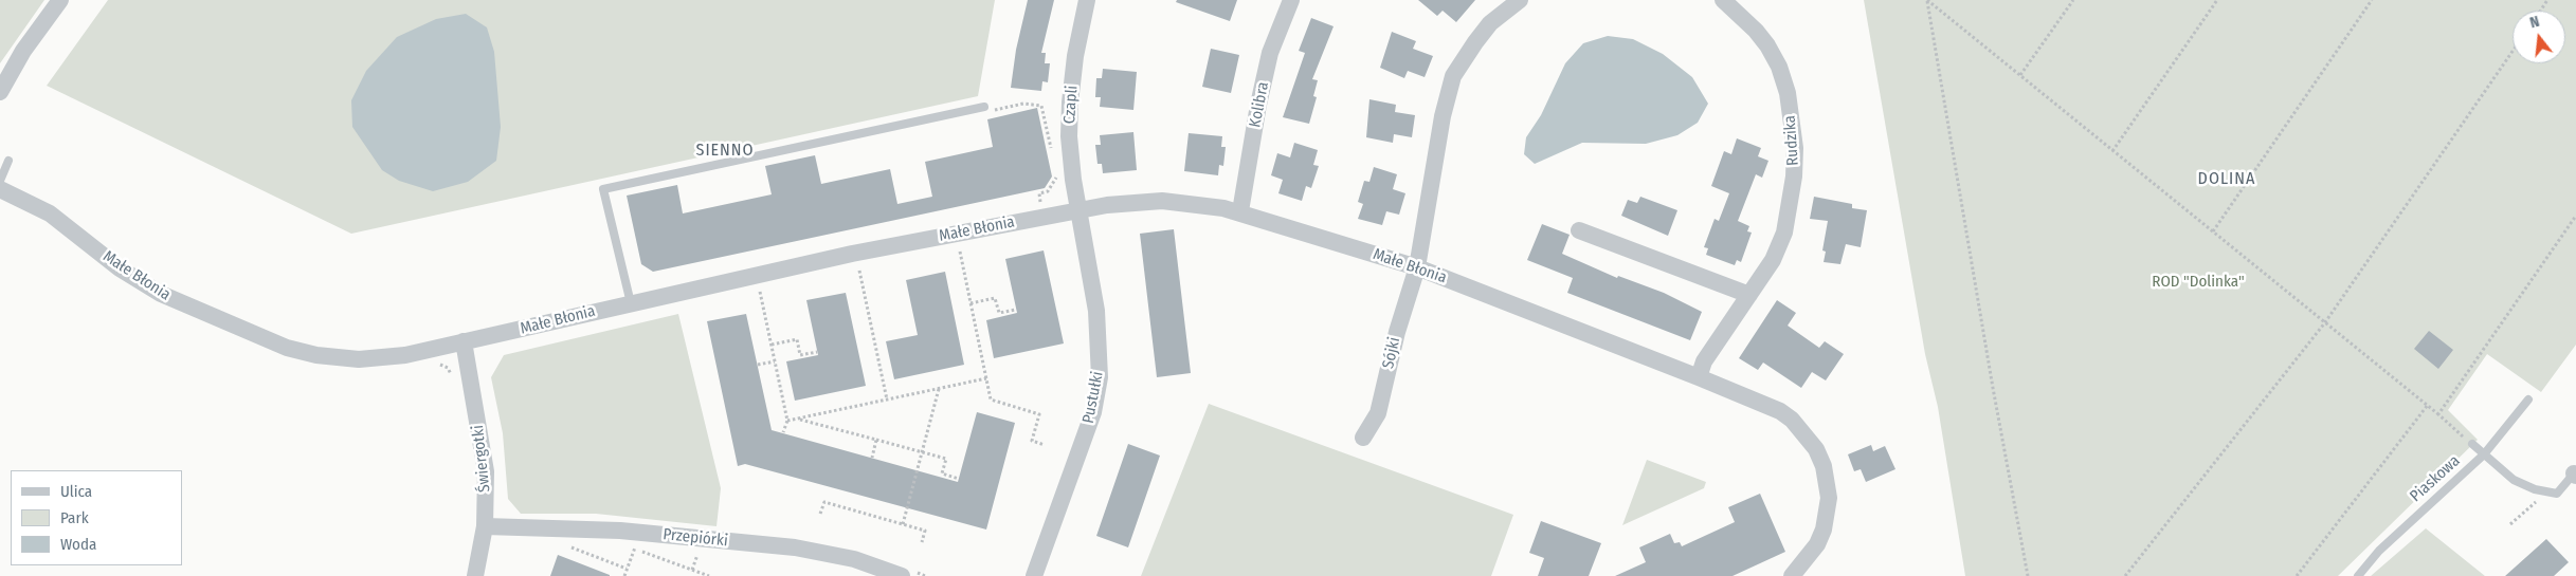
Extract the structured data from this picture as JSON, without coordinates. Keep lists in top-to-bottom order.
{
  "streets": {
    "street": [
      "Czapli",
      "Kolibra",
      "Rudzika",
      "Małe Błonia",
      "Sójki",
      "Pustułki",
      "Świergotki",
      "Przepiórki"
    ],
    "lane": ["Piaskowa"]
  },
  "crossings": [
    ["Czapli", "Małe Błonia"],
    ["Czapli", "Pustułki"],
    ["Kolibra", "Małe Błonia"],
    ["Rudzika", "Małe Błonia"],
    ["Małe Błonia", "Sójki"],
    ["Małe Błonia", "Pustułki"],
    ["Małe Błonia", "Świergotki"],
    ["Świergotki", "Przepiórki"]
  ],
  "districts": ["SIENNO", "DOLINA"],
  "parks": ["ROD \"Dolinka\""],
  "legend": ["Ulica", "Park", "Woda"],
  "north": "top"
}
